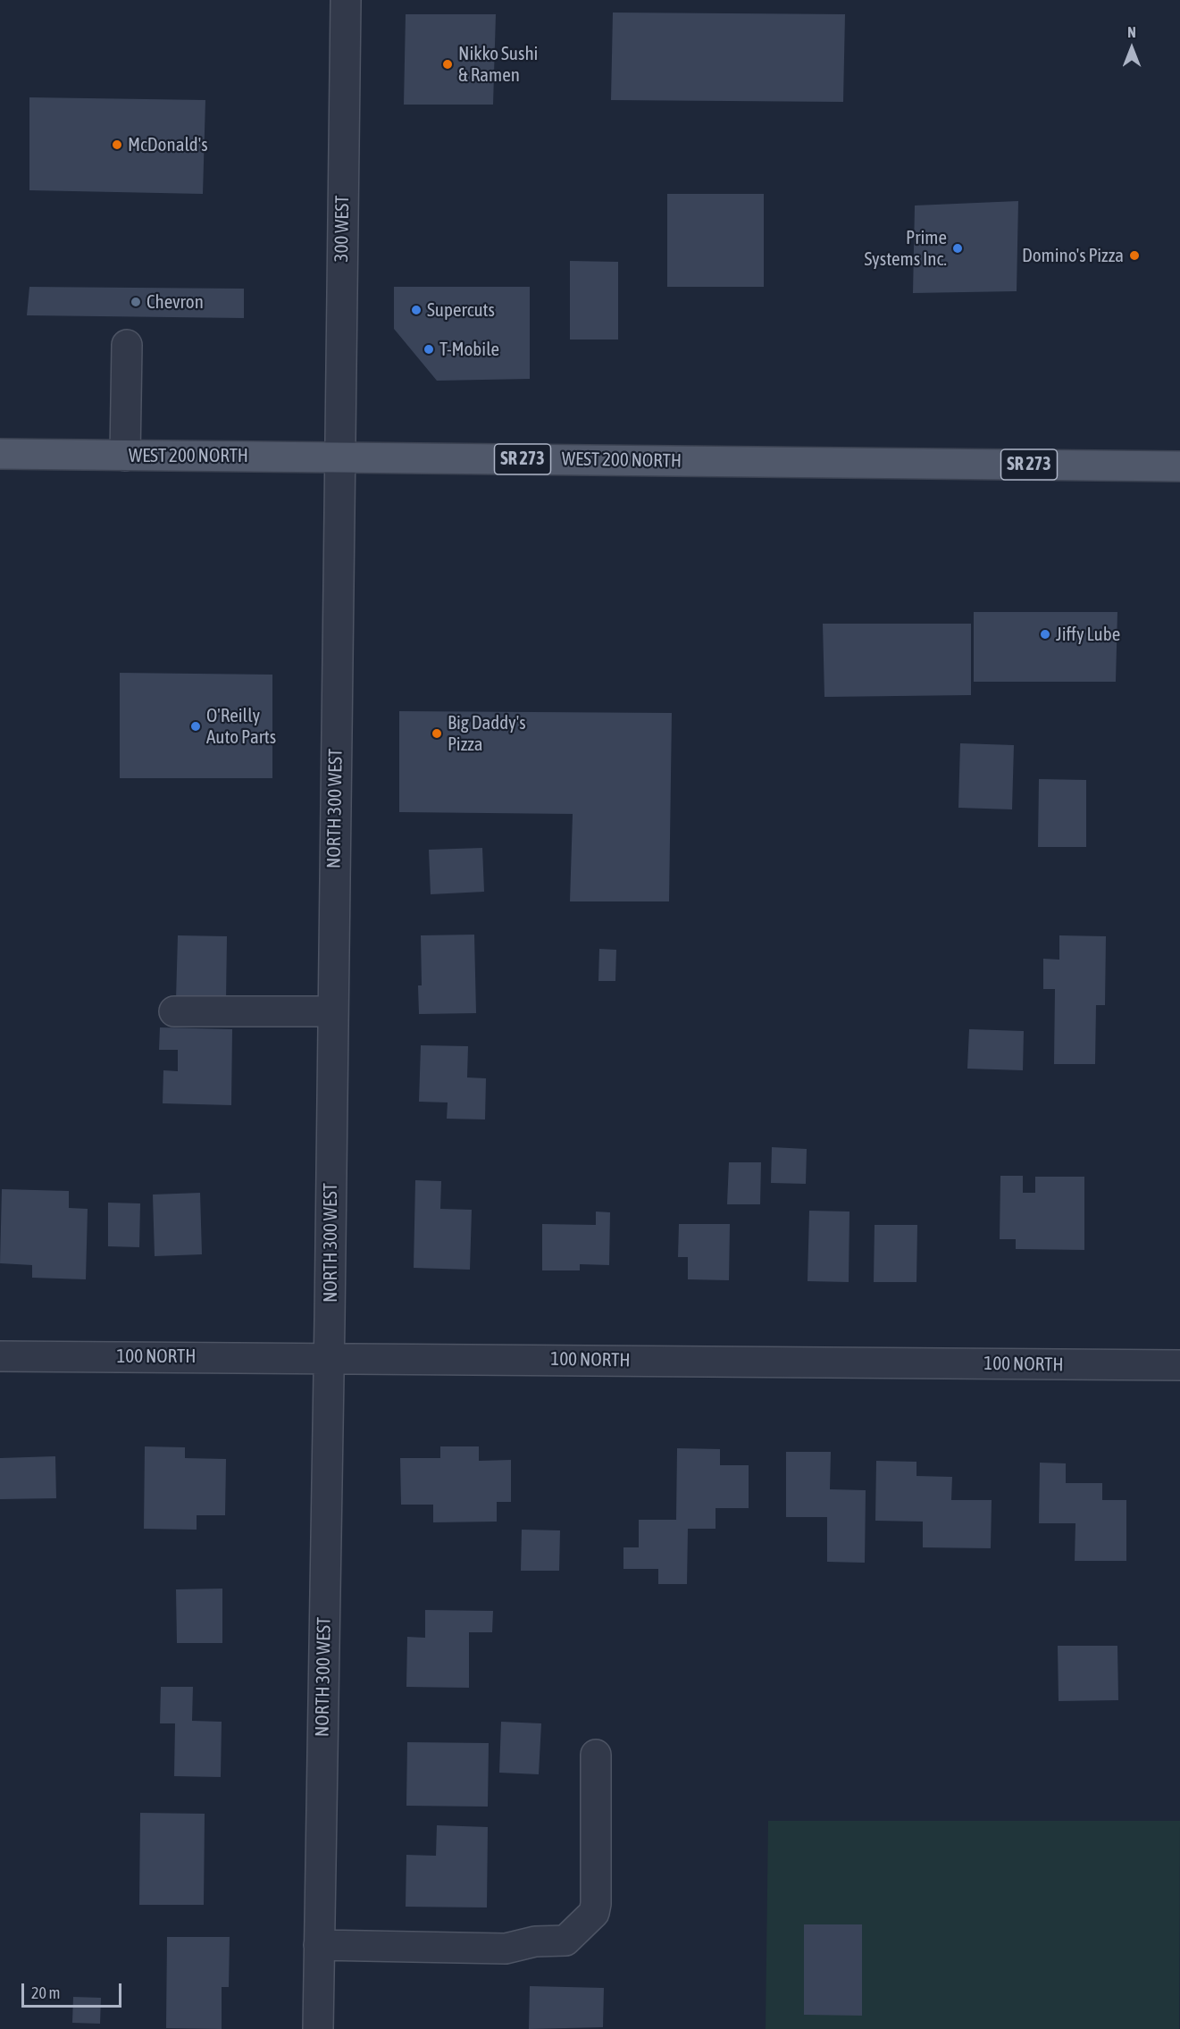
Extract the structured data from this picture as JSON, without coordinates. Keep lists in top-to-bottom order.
{
  "streets": {
    "main road": ["WEST 200 NORTH", "SR 273"],
    "street": ["300 WEST", "NORTH 300 WEST", "100 NORTH"]
  },
  "crossings": [
    ["300 WEST", "WEST 200 NORTH"],
    ["300 WEST", "NORTH 300 WEST"],
    ["WEST 200 NORTH", "NORTH 300 WEST"],
    ["NORTH 300 WEST", "100 NORTH"]
  ],
  "places": [
    "Nikko Sushi & Ramen",
    "McDonald's",
    "Prime Systems Inc.",
    "Domino's Pizza",
    "Chevron",
    "Supercuts",
    "T-Mobile",
    "Jiffy Lube",
    "O'Reilly Auto Parts",
    "Big Daddy's Pizza"
  ],
  "scale_bar": "20 m",
  "north": "top"
}
